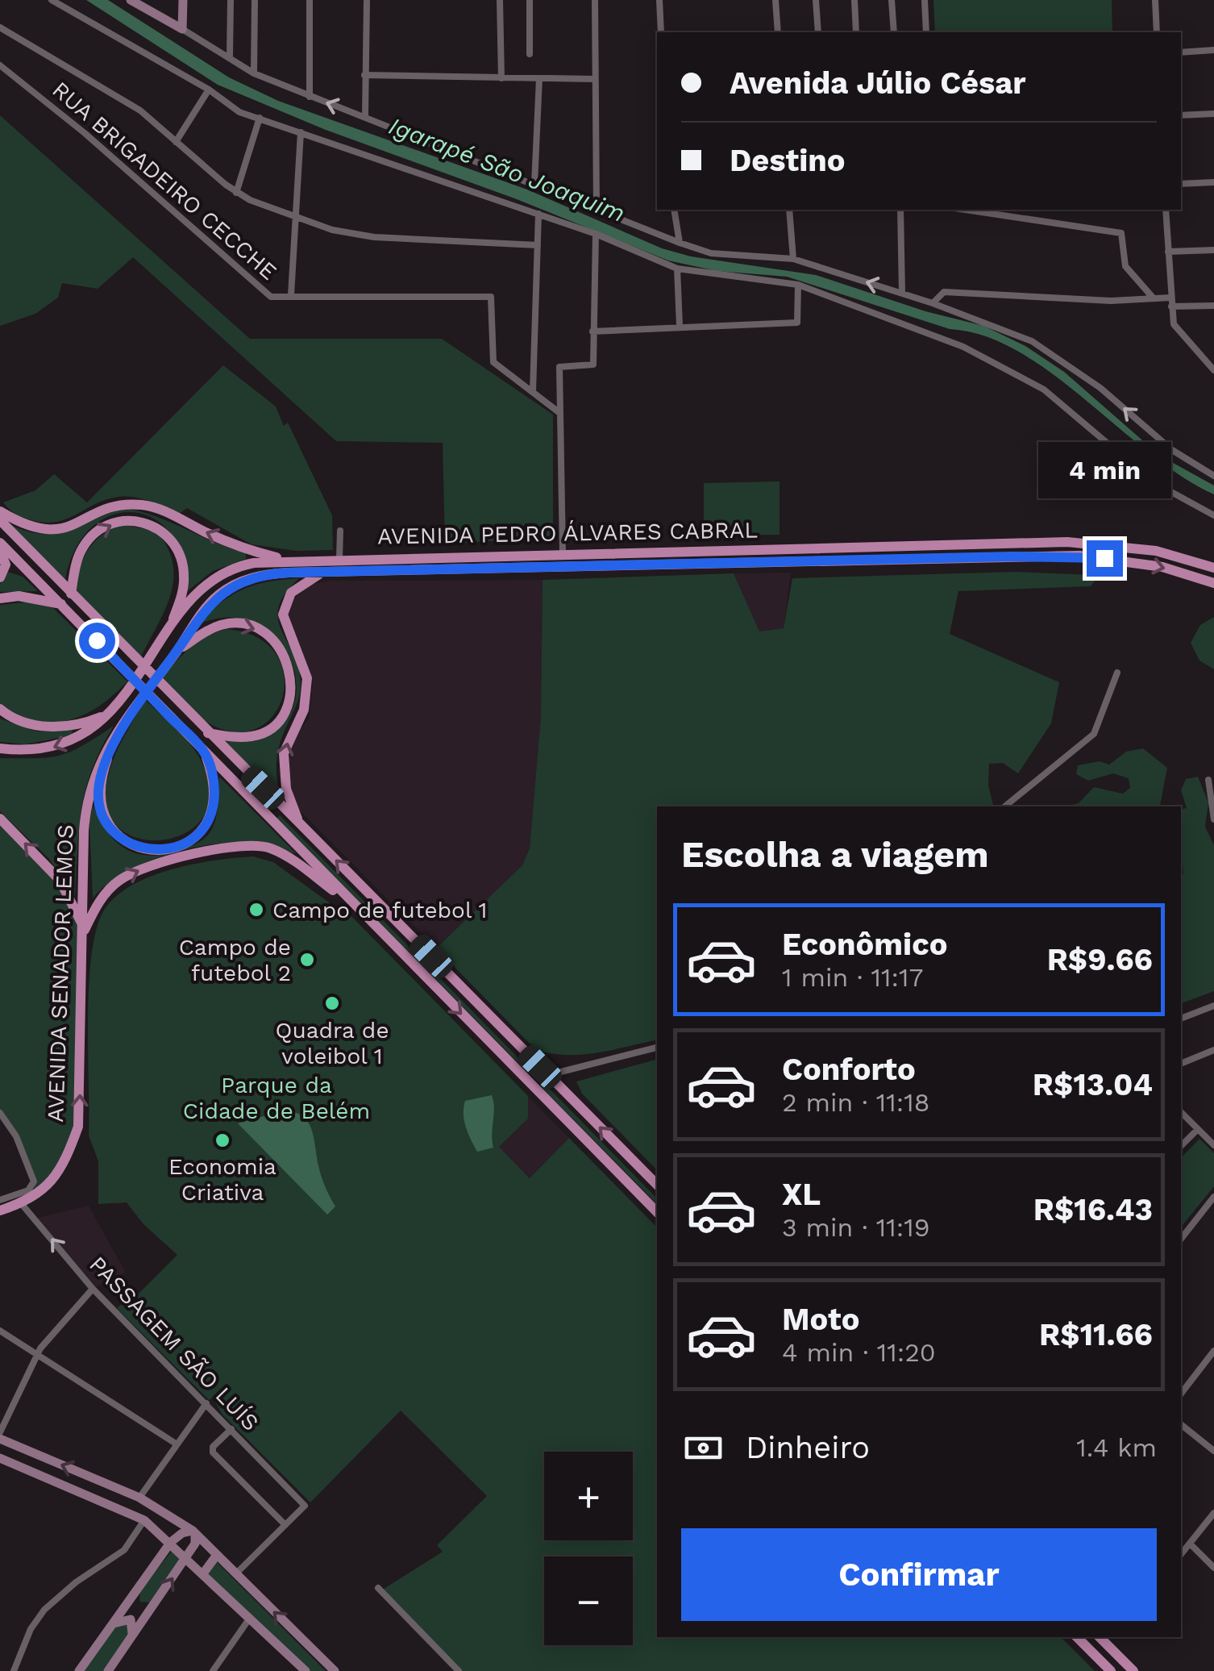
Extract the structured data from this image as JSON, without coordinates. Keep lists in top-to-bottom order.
{
  "streets": {
    "main road": ["AVENIDA PEDRO ÁLVARES CABRAL", "AVENIDA SENADOR LEMOS"],
    "street": ["RUA BRIGADEIRO CECCHE", "PASSAGEM SÃO LUÍS"]
  },
  "crossings": [
    ["AVENIDA PEDRO ÁLVARES CABRAL", "AVENIDA SENADOR LEMOS"],
    ["AVENIDA SENADOR LEMOS", "PASSAGEM SÃO LUÍS"]
  ],
  "one_way": ["AVENIDA SENADOR LEMOS"],
  "water": ["Igarapé São Joaquim"],
  "parks": ["Parque da Cidade de Belém"],
  "places": [
    "Campo de futebol 1",
    "Campo de futebol 2",
    "Quadra de voleibol 1",
    "Economia Criativa"
  ],
  "page": {
    "banner": ["Avenida Júlio César", "Destino"],
    "bubble": "4 min",
    "heading": "Escolha a viagem",
    "list": [
      {
        "name": "Econômico",
        "note": "1 min · 11:17",
        "value": "R$9.66"
      },
      {
        "name": "Conforto",
        "note": "2 min · 11:18",
        "value": "R$13.04"
      },
      {
        "name": "XL",
        "note": "3 min · 11:19",
        "value": "R$16.43"
      },
      {
        "name": "Moto",
        "note": "4 min · 11:20",
        "value": "R$11.66"
      }
    ],
    "pay": ["Dinheiro", "1.4 km"],
    "map_buttons": ["+", "−"],
    "buttons": "Confirmar"
  }
}
